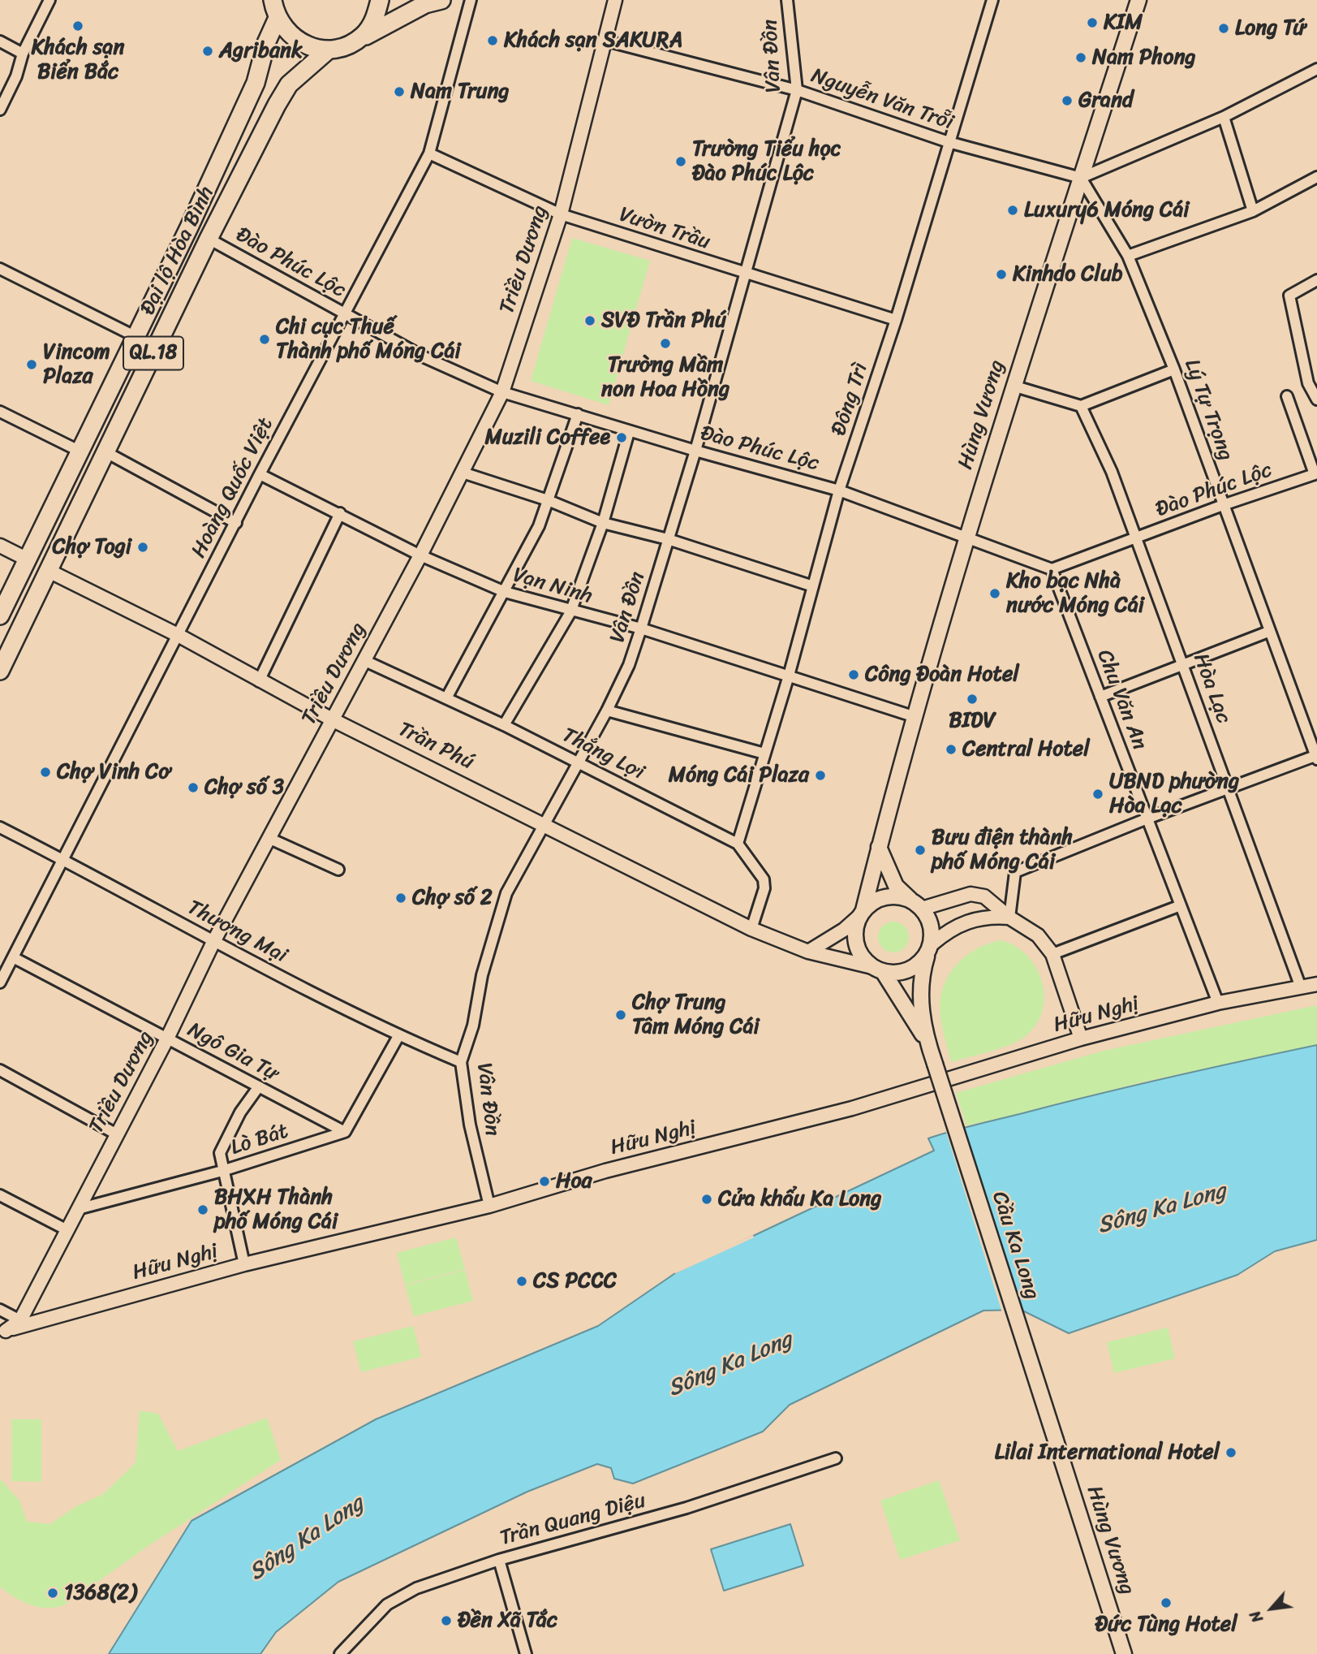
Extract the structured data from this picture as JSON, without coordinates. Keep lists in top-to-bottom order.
{
  "streets": {
    "highway": ["Đại lộ Hòa Bình", "QL.18"],
    "main road": ["Hùng Vương", "Cầu Ka Long"],
    "street": [
      "Vân Đồn",
      "Nguyễn Văn Trỗi",
      "Vườn Trầu",
      "Triều Dương",
      "Đào Phúc Lộc",
      "Đông Trì",
      "Lý Tự Trọng",
      "Hoàng Quốc Việt",
      "Vạn Ninh",
      "Hòa Lạc",
      "Chu Văn An",
      "Trần Phú",
      "Thắng Lợi",
      "Thương Mại",
      "Hữu Nghị",
      "Ngô Gia Tự",
      "Lò Bát",
      "Trần Quang Diệu"
    ]
  },
  "crossings": [
    ["Vân Đồn", "Nguyễn Văn Trỗi"],
    ["Vân Đồn", "Vườn Trầu"],
    ["Vân Đồn", "Đào Phúc Lộc"],
    ["Vân Đồn", "Vạn Ninh"],
    ["Vân Đồn", "Trần Phú"],
    ["Vân Đồn", "Thắng Lợi"],
    ["Vân Đồn", "Thương Mại"],
    ["Vân Đồn", "Hữu Nghị"],
    ["Nguyễn Văn Trỗi", "Triều Dương"],
    ["Nguyễn Văn Trỗi", "Đông Trì"],
    ["Nguyễn Văn Trỗi", "Lý Tự Trọng"],
    ["Nguyễn Văn Trỗi", "Hùng Vương"],
    ["Vườn Trầu", "Triều Dương"],
    ["Vườn Trầu", "Đông Trì"],
    ["Vườn Trầu", "Hoàng Quốc Việt"],
    ["Đại lộ Hòa Bình", "Đào Phúc Lộc"],
    ["Đại lộ Hòa Bình", "QL.18"],
    ["Đại lộ Hòa Bình", "Trần Phú"],
    ["Triều Dương", "Đào Phúc Lộc"],
    ["Triều Dương", "Vạn Ninh"],
    ["Triều Dương", "Trần Phú"],
    ["Triều Dương", "Thắng Lợi"],
    ["Triều Dương", "Thương Mại"],
    ["Triều Dương", "Hữu Nghị"],
    ["Triều Dương", "Ngô Gia Tự"],
    ["Triều Dương", "Lò Bát"],
    ["Đào Phúc Lộc", "Đông Trì"],
    ["Đào Phúc Lộc", "Lý Tự Trọng"],
    ["Đào Phúc Lộc", "Hùng Vương"],
    ["Đào Phúc Lộc", "Hoàng Quốc Việt"],
    ["Đào Phúc Lộc", "Hòa Lạc"],
    ["Đào Phúc Lộc", "Chu Văn An"],
    ["Đông Trì", "Vạn Ninh"],
    ["Đông Trì", "Thắng Lợi"],
    ["Lý Tự Trọng", "Hùng Vương"],
    ["Hùng Vương", "Vạn Ninh"],
    ["Hùng Vương", "Trần Phú"],
    ["Hùng Vương", "Cầu Ka Long"],
    ["Hoàng Quốc Việt", "Vạn Ninh"],
    ["Hoàng Quốc Việt", "Trần Phú"],
    ["Hoàng Quốc Việt", "Thương Mại"],
    ["Hoàng Quốc Việt", "Ngô Gia Tự"],
    ["Hòa Lạc", "Hữu Nghị"],
    ["Chu Văn An", "Hữu Nghị"],
    ["Trần Phú", "Thắng Lợi"],
    ["Ngô Gia Tự", "Lò Bát"]
  ],
  "water": ["Sông Ka Long"],
  "places": [
    "KIM",
    "Khách sạn Biển Bắc",
    "Long Tứ",
    "Khách sạn SAKURA",
    "Agribank",
    "Nam Phong",
    "Nam Trung",
    "Grand",
    "Trường Tiểu học Đào Phúc Lộc",
    "Luxury6 Móng Cái",
    "Kinhdo Club",
    "SVĐ Trần Phú",
    "Chi cục Thuế Thành phố Móng Cái",
    "Trường Mầm non Hoa Hồng",
    "Vincom Plaza",
    "Muzili Coffee",
    "Chợ Togi",
    "Kho bạc Nhà nước Móng Cái",
    "Công Đoàn Hotel",
    "BIDV",
    "Central Hotel",
    "Chợ Vinh Cơ",
    "Móng Cái Plaza",
    "Chợ số 3",
    "UBND phường Hòa Lạc",
    "Bưu điện thành phố Móng Cái",
    "Chợ số 2",
    "Chợ Trung Tâm Móng Cái",
    "Hoa",
    "Cửa khẩu Ka Long",
    "BHXH Thành phố Móng Cái",
    "CS PCCC",
    "Lilai International Hotel",
    "1368(2)",
    "Đức Tùng Hotel",
    "Đền Xã Tắc"
  ],
  "north": "bottom left"
}
